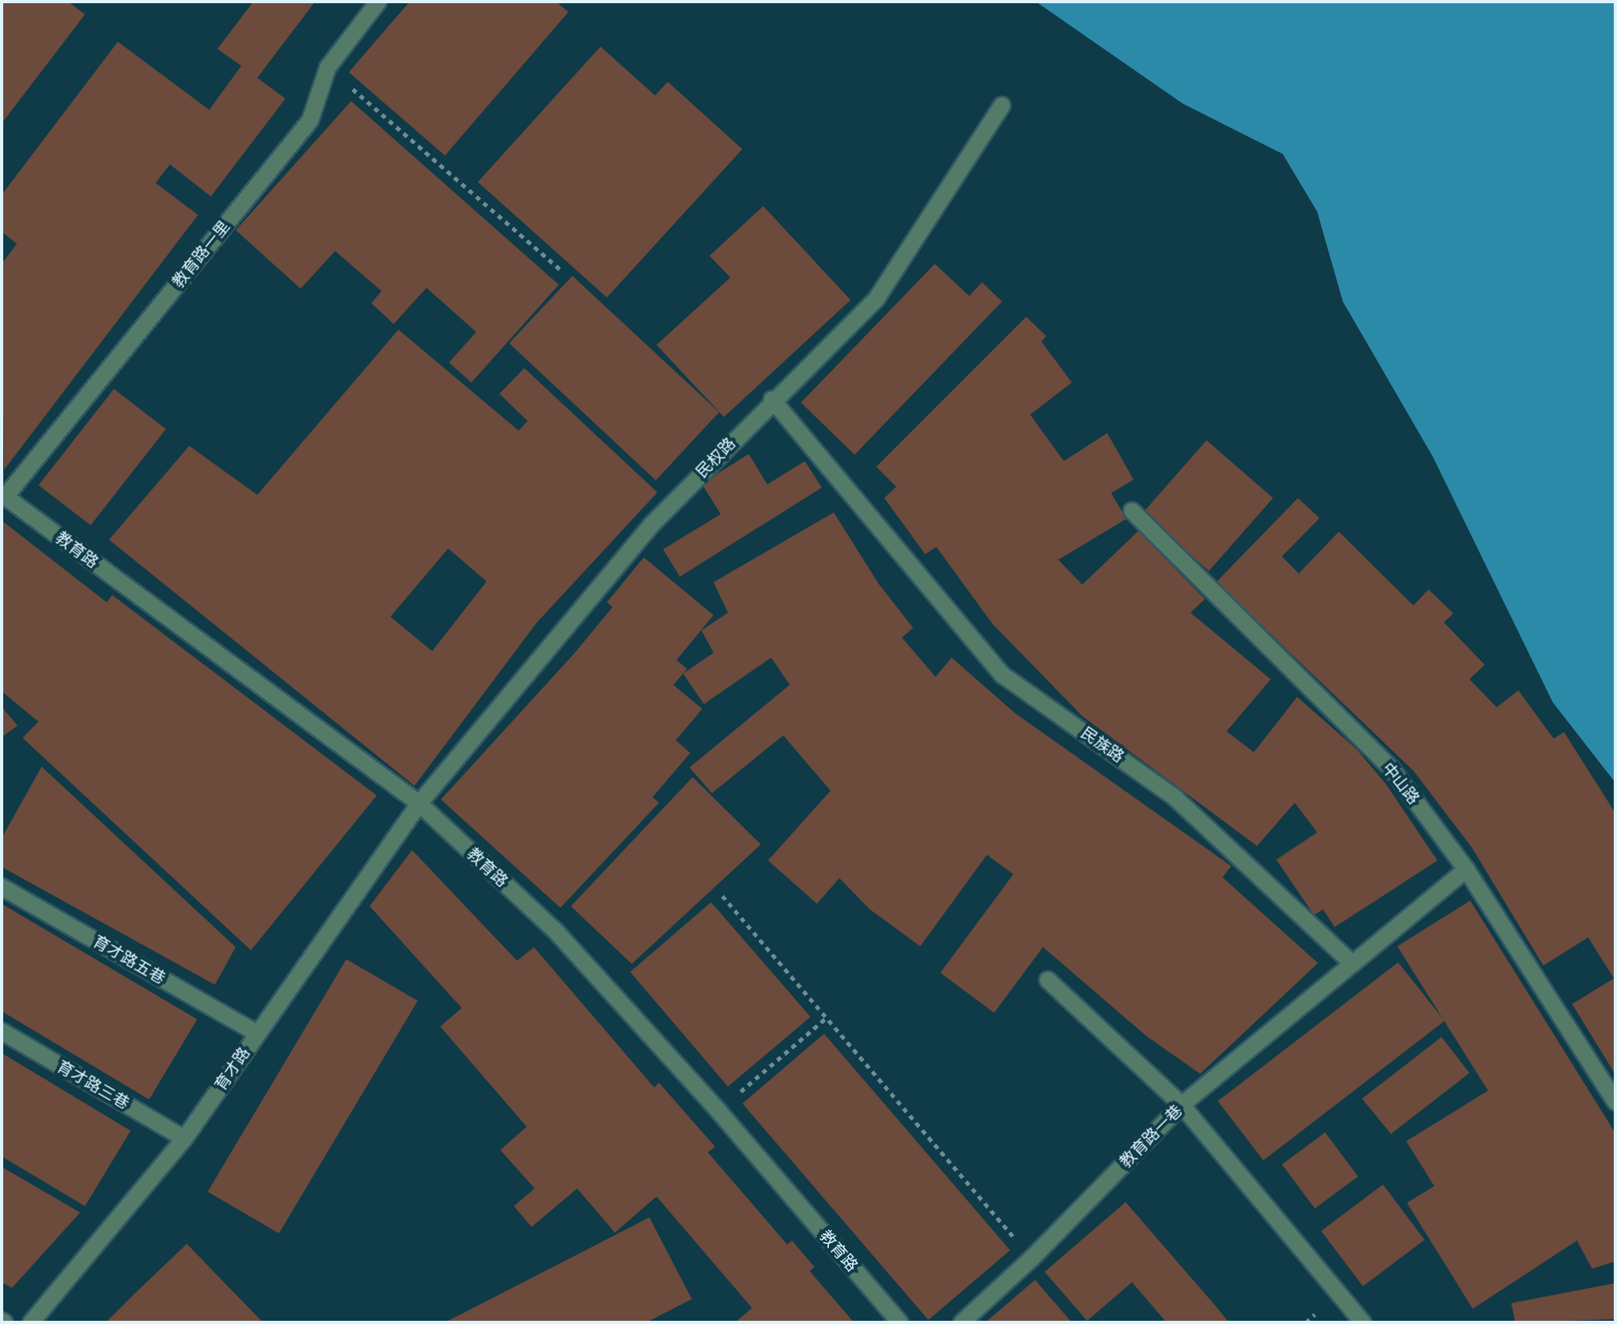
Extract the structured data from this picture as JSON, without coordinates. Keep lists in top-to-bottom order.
{
  "streets": {
    "street": [
      "教育路一里",
      "民权路",
      "教育路",
      "民族路",
      "中山路",
      "育才路五巷",
      "育才路",
      "育才路三巷",
      "教育路一巷"
    ]
  },
  "crossings": [
    ["教育路一里", "教育路"],
    ["民权路", "教育路"],
    ["民权路", "民族路"],
    ["民权路", "育才路"],
    ["教育路", "育才路"],
    ["民族路", "教育路一巷"],
    ["育才路五巷", "育才路"],
    ["育才路", "育才路三巷"]
  ]
}
